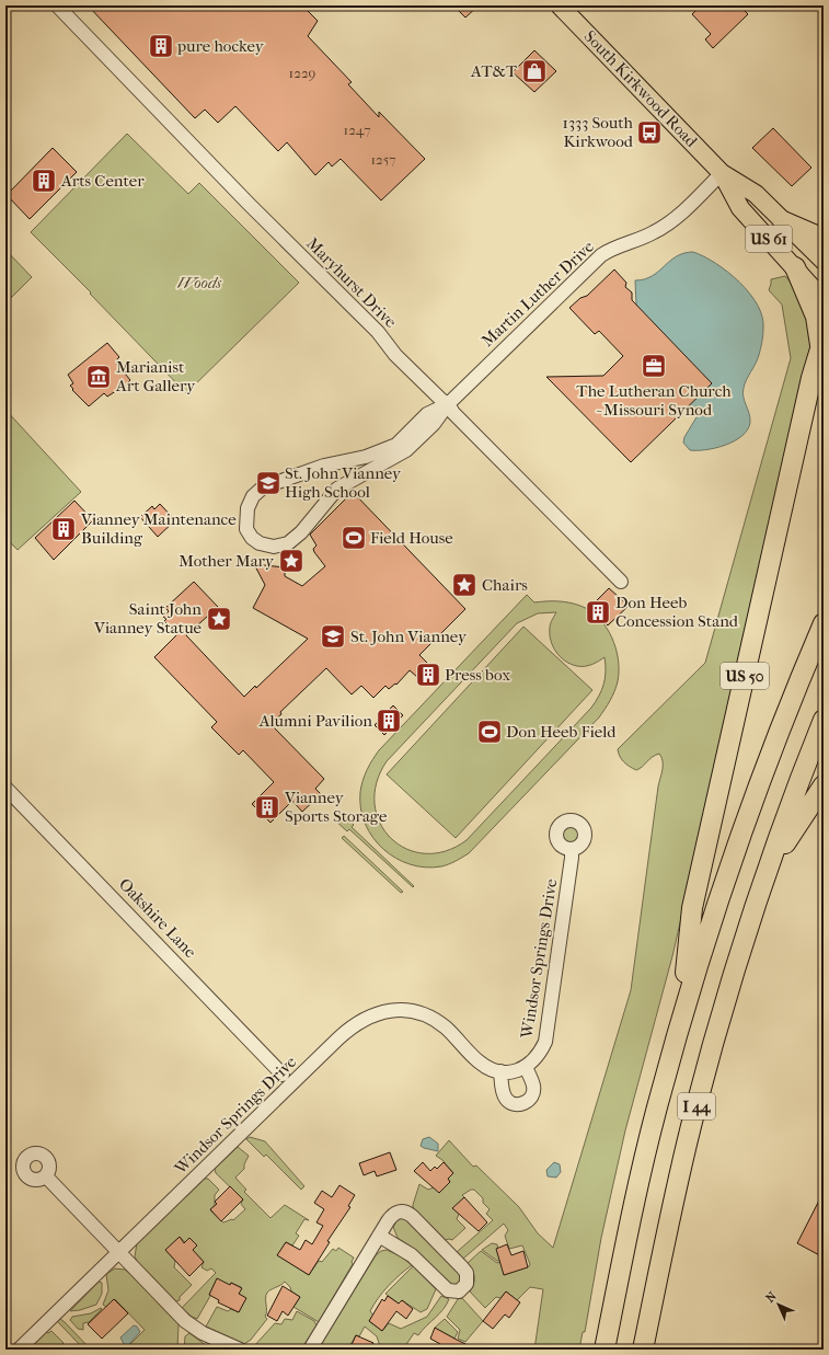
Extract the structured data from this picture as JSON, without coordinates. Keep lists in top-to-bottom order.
{
  "streets": {
    "highway": ["US 50", "I 44"],
    "main road": ["South Kirkwood Road", "US 61"],
    "street": [
      "Maryhurst Drive",
      "Martin Luther Drive",
      "Oakshire Lane",
      "Windsor Springs Drive"
    ]
  },
  "crossings": [
    ["South Kirkwood Road", "Martin Luther Drive"],
    ["Maryhurst Drive", "Martin Luther Drive"],
    ["US 50", "I 44"]
  ],
  "parks": ["Woods"],
  "places": {
    "building": [
      "pure hockey",
      "Arts Center",
      "Vianney Maintenance Building",
      "Don Heeb Concession Stand",
      "Press box",
      "Alumni Pavilion",
      "Vianney Sports Storage"
    ],
    "shop": ["AT&T"],
    "bus stop": ["1333 South Kirkwood"],
    "office": ["The Lutheran Church - Missouri Synod"],
    "museum": ["Marianist Art Gallery"],
    "school or university": ["St. John Vianney High School", "St. John Vianney"],
    "sports": ["Field House", "Don Heeb Field"],
    "place": ["Mother Mary", "Chairs", "Saint John Vianney Statue"]
  },
  "house_numbers": ["1229", "1247", "1257"],
  "north": "top left"
}
